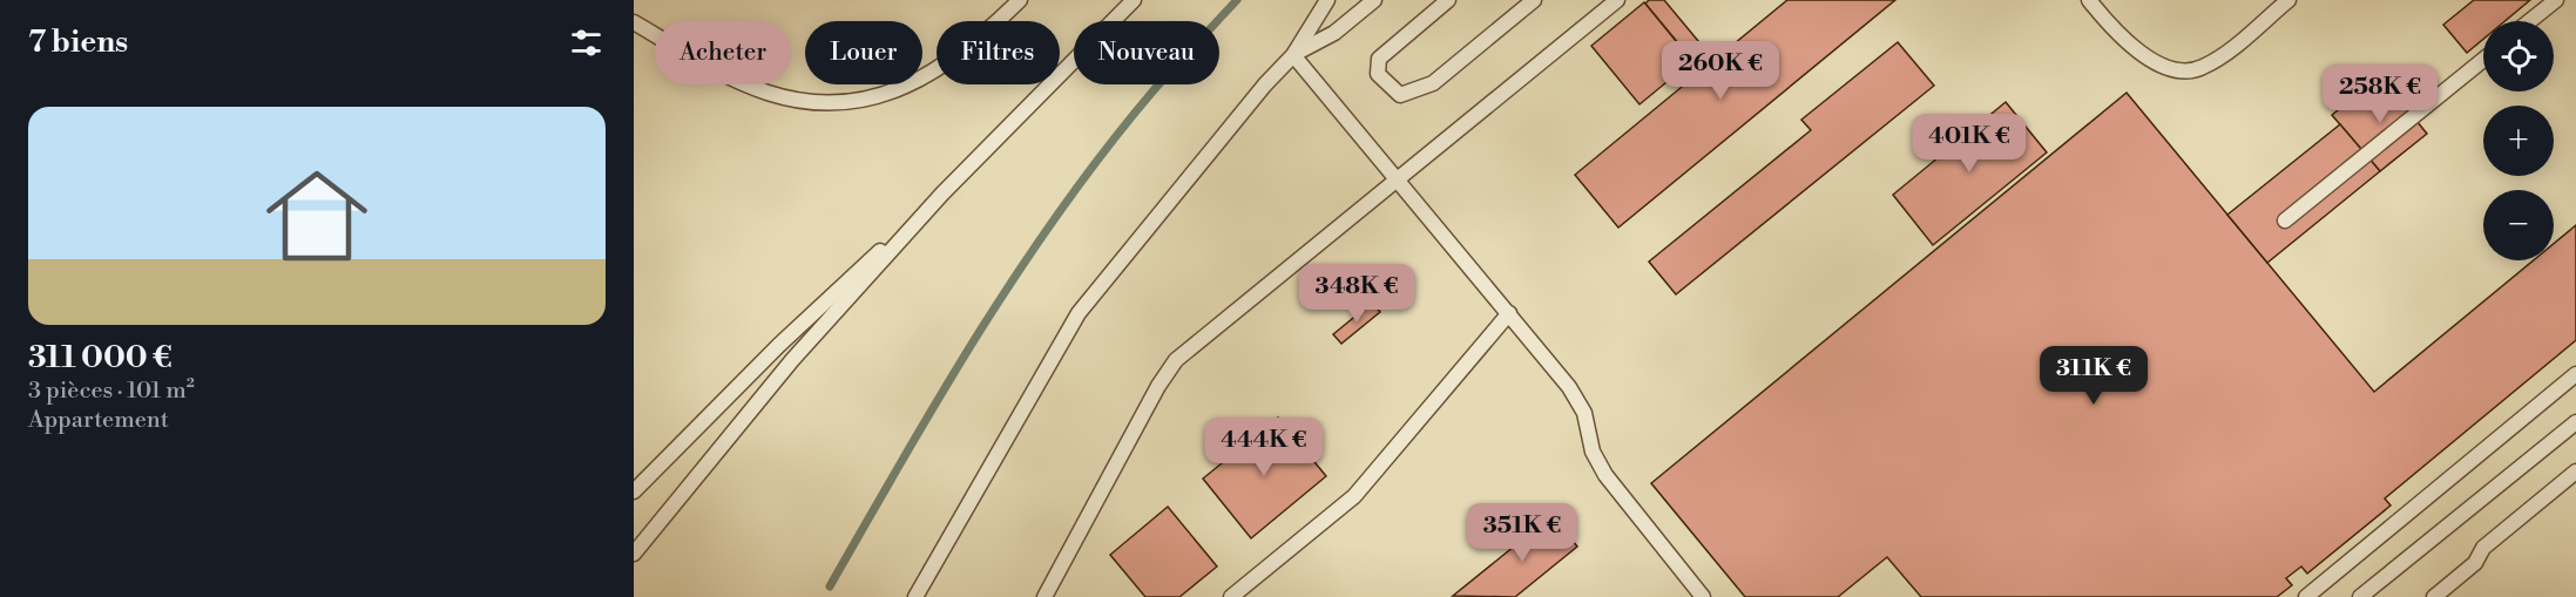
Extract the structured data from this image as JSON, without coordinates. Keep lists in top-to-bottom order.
{
  "page": {
    "heading": "7 biens",
    "map_buttons": ["+", "−"],
    "chip": [
      "Acheter",
      "Louer",
      "Filtres",
      "Nouveau"
    ],
    "price": [
      "260K €",
      "258K €",
      "401K €",
      "348K €",
      "311K €",
      "444K €",
      "351K €"
    ],
    "list": [
      {
        "name": "311 000 €",
        "note": "3 pièces · 101 m² · Appartement"
      }
    ]
  }
}
